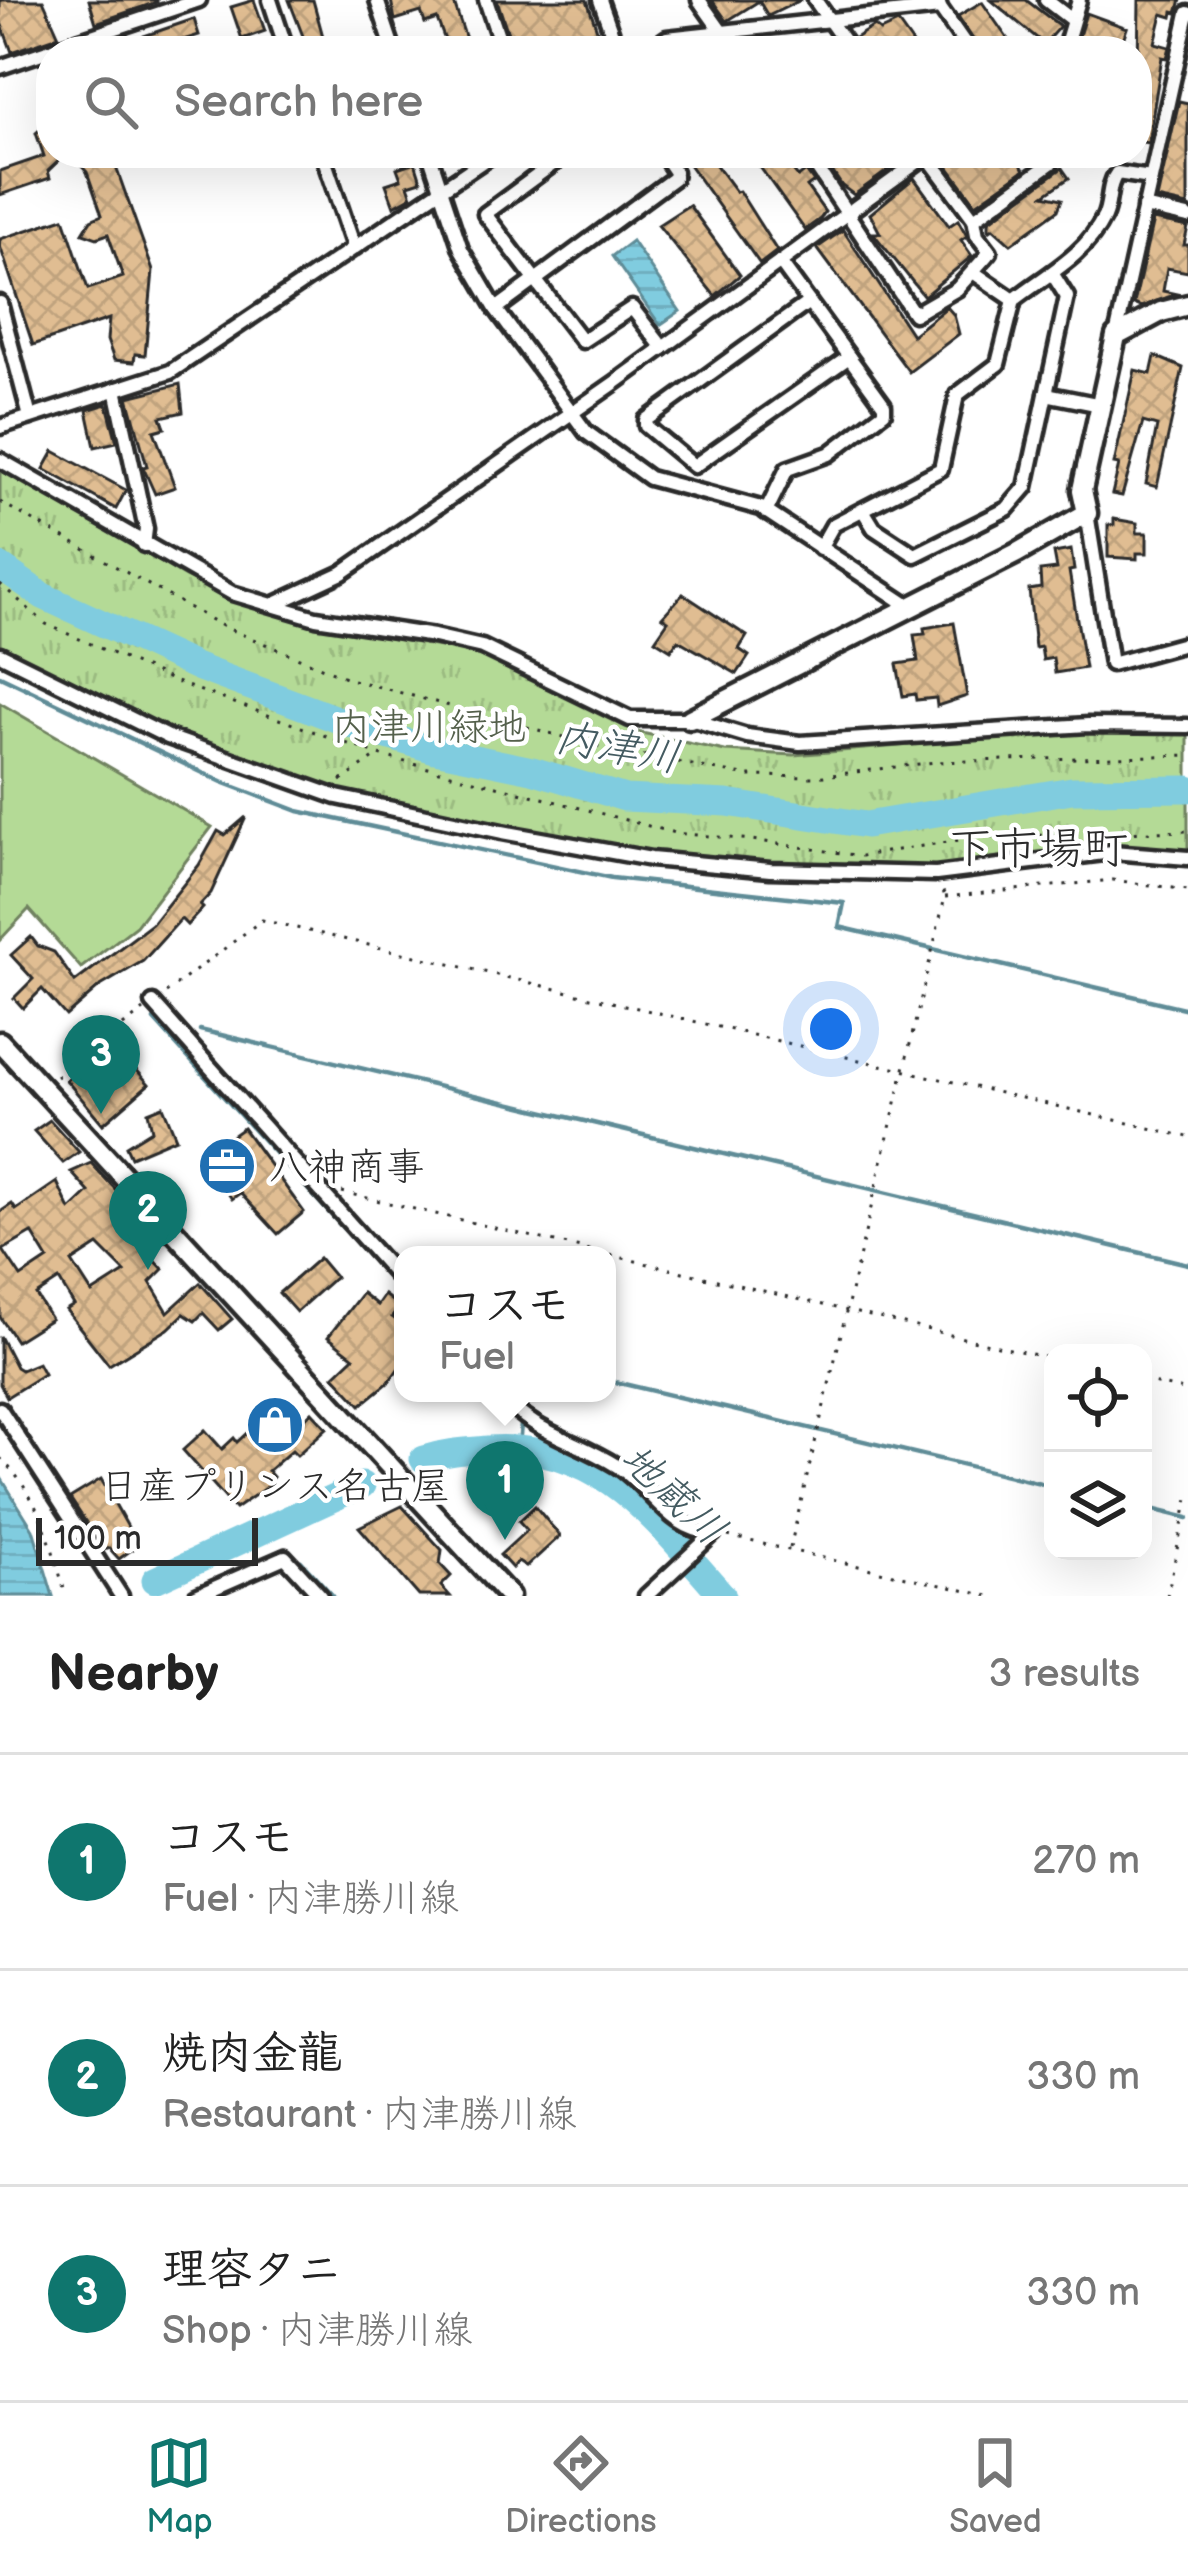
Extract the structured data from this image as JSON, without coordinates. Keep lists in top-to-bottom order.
{
  "districts": ["下市場町"],
  "water": ["内津川", "地蔵川"],
  "parks": ["内津川緑地"],
  "places": {
    "office": ["八神商事"],
    "shop": ["日産プリンス名古屋"]
  },
  "scale_bar": "100 m",
  "page": {
    "search": "Search here",
    "pins": ["3", "2", "1"],
    "popup": ["コスモ", "Fuel"],
    "scale": "100 m",
    "heading": ["Nearby", "3 results"],
    "list": [
      {
        "mark": "1",
        "name": "コスモ",
        "note": "Fuel · 内津勝川線",
        "value": "270 m"
      },
      {
        "mark": "2",
        "name": "焼肉金龍",
        "note": "Restaurant · 内津勝川線",
        "value": "330 m"
      },
      {
        "mark": "3",
        "name": "理容タニ",
        "note": "Shop · 内津勝川線",
        "value": "330 m"
      }
    ],
    "nav": ["Map", "Directions", "Saved"]
  }
}
